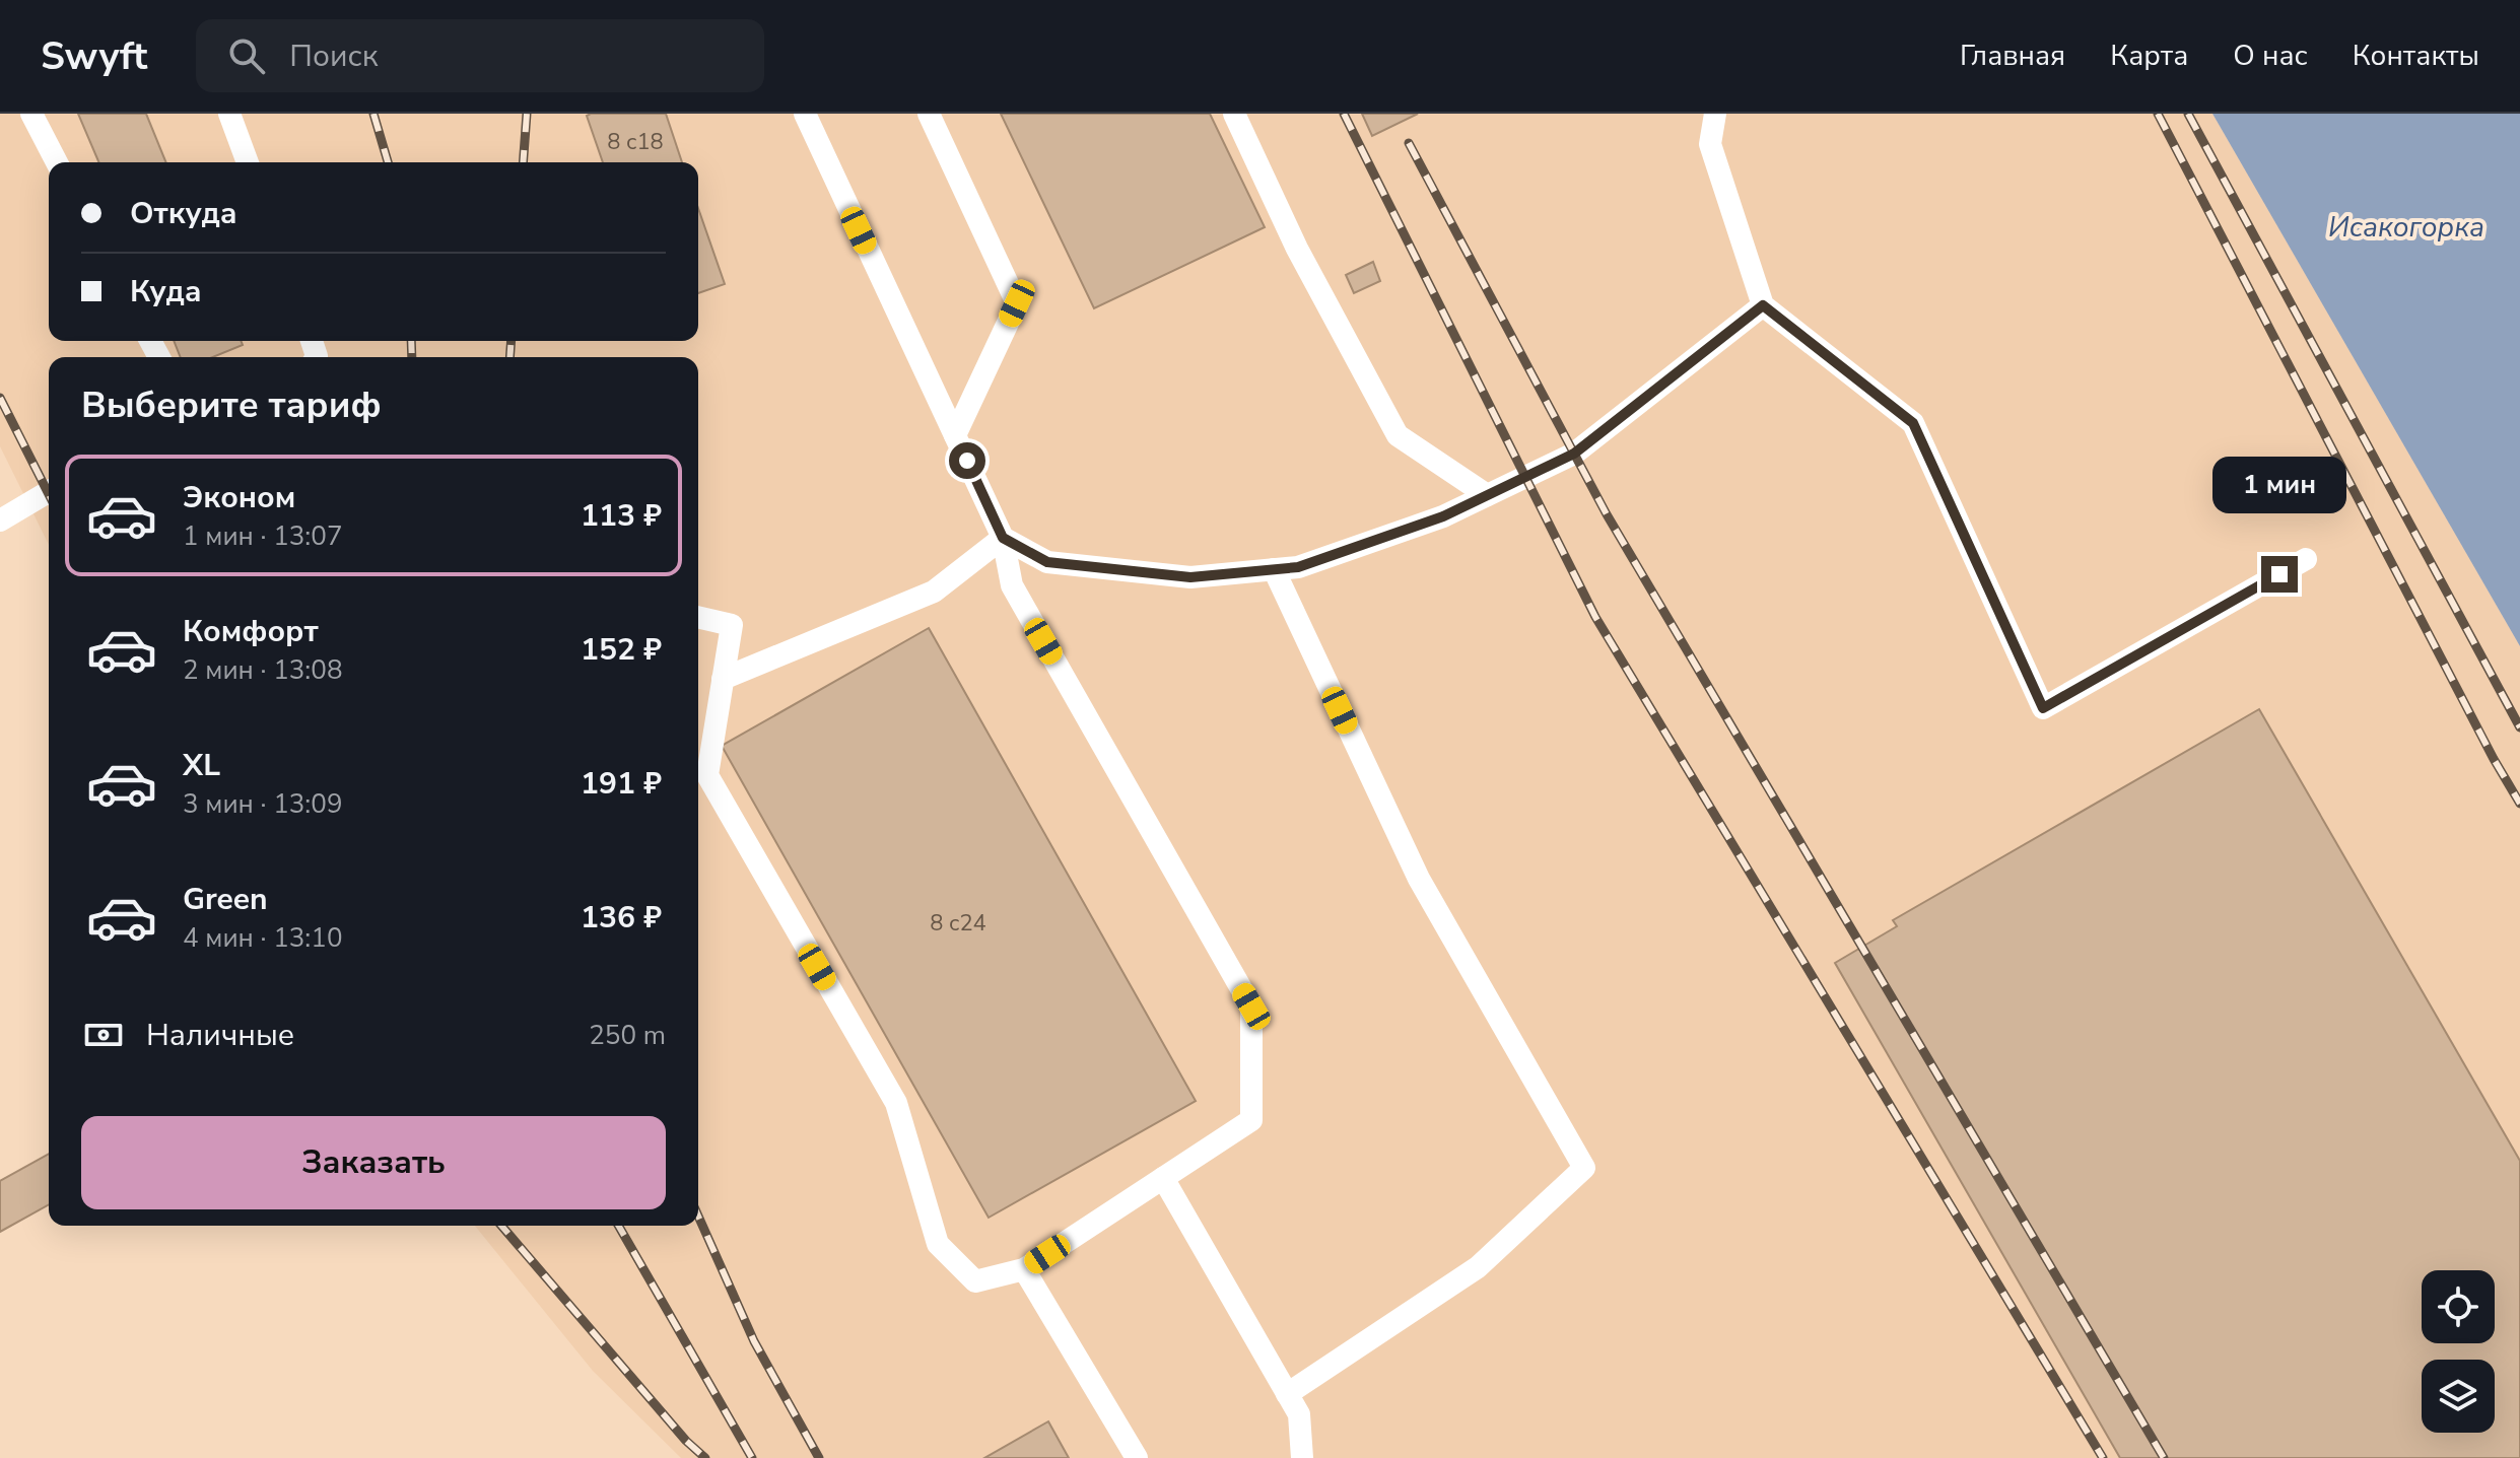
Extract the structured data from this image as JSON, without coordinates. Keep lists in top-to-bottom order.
{
  "water": ["Исакогорка"],
  "house_numbers": ["8 с18", "8 с24"],
  "page": {
    "header": "Swyft",
    "search": "Поиск",
    "nav": [
      "Главная",
      "Карта",
      "О нас",
      "Контакты"
    ],
    "banner": ["Откуда", "Куда"],
    "heading": "Выберите тариф",
    "list": [
      {
        "name": "Эконом",
        "note": "1 мин · 13:07",
        "value": "113 ₽"
      },
      {
        "name": "Комфорт",
        "note": "2 мин · 13:08",
        "value": "152 ₽"
      },
      {
        "name": "XL",
        "note": "3 мин · 13:09",
        "value": "191 ₽"
      },
      {
        "name": "Green",
        "note": "4 мин · 13:10",
        "value": "136 ₽"
      }
    ],
    "bubble": "1 мин",
    "pay": ["Наличные", "250 m"],
    "buttons": "Заказать"
  }
}
